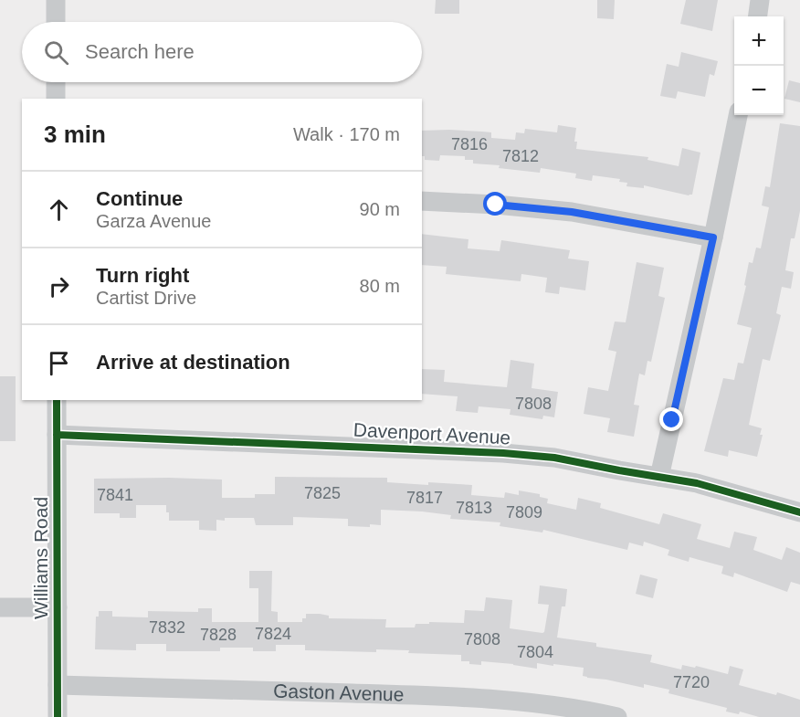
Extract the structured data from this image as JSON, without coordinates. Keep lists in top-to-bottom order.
{
  "streets": {
    "street": ["Davenport Avenue", "Williams Road", "Gaston Avenue"]
  },
  "crossings": [
    ["Davenport Avenue", "Williams Road"],
    ["Williams Road", "Gaston Avenue"]
  ],
  "house_numbers": [
    "7816",
    "7812",
    "7808",
    "7825",
    "7841",
    "7817",
    "7813",
    "7809",
    "7832",
    "7824",
    "7828",
    "7808",
    "7804",
    "7720"
  ],
  "page": {
    "map_buttons": ["+", "−"],
    "search": "Search here",
    "heading": ["3 min", "Walk · 170 m"],
    "list": [
      ["Continue", "Garza Avenue", "90 m"],
      ["Turn right", "Cartist Drive", "80 m"],
      "Arrive at destination"
    ]
  }
}
